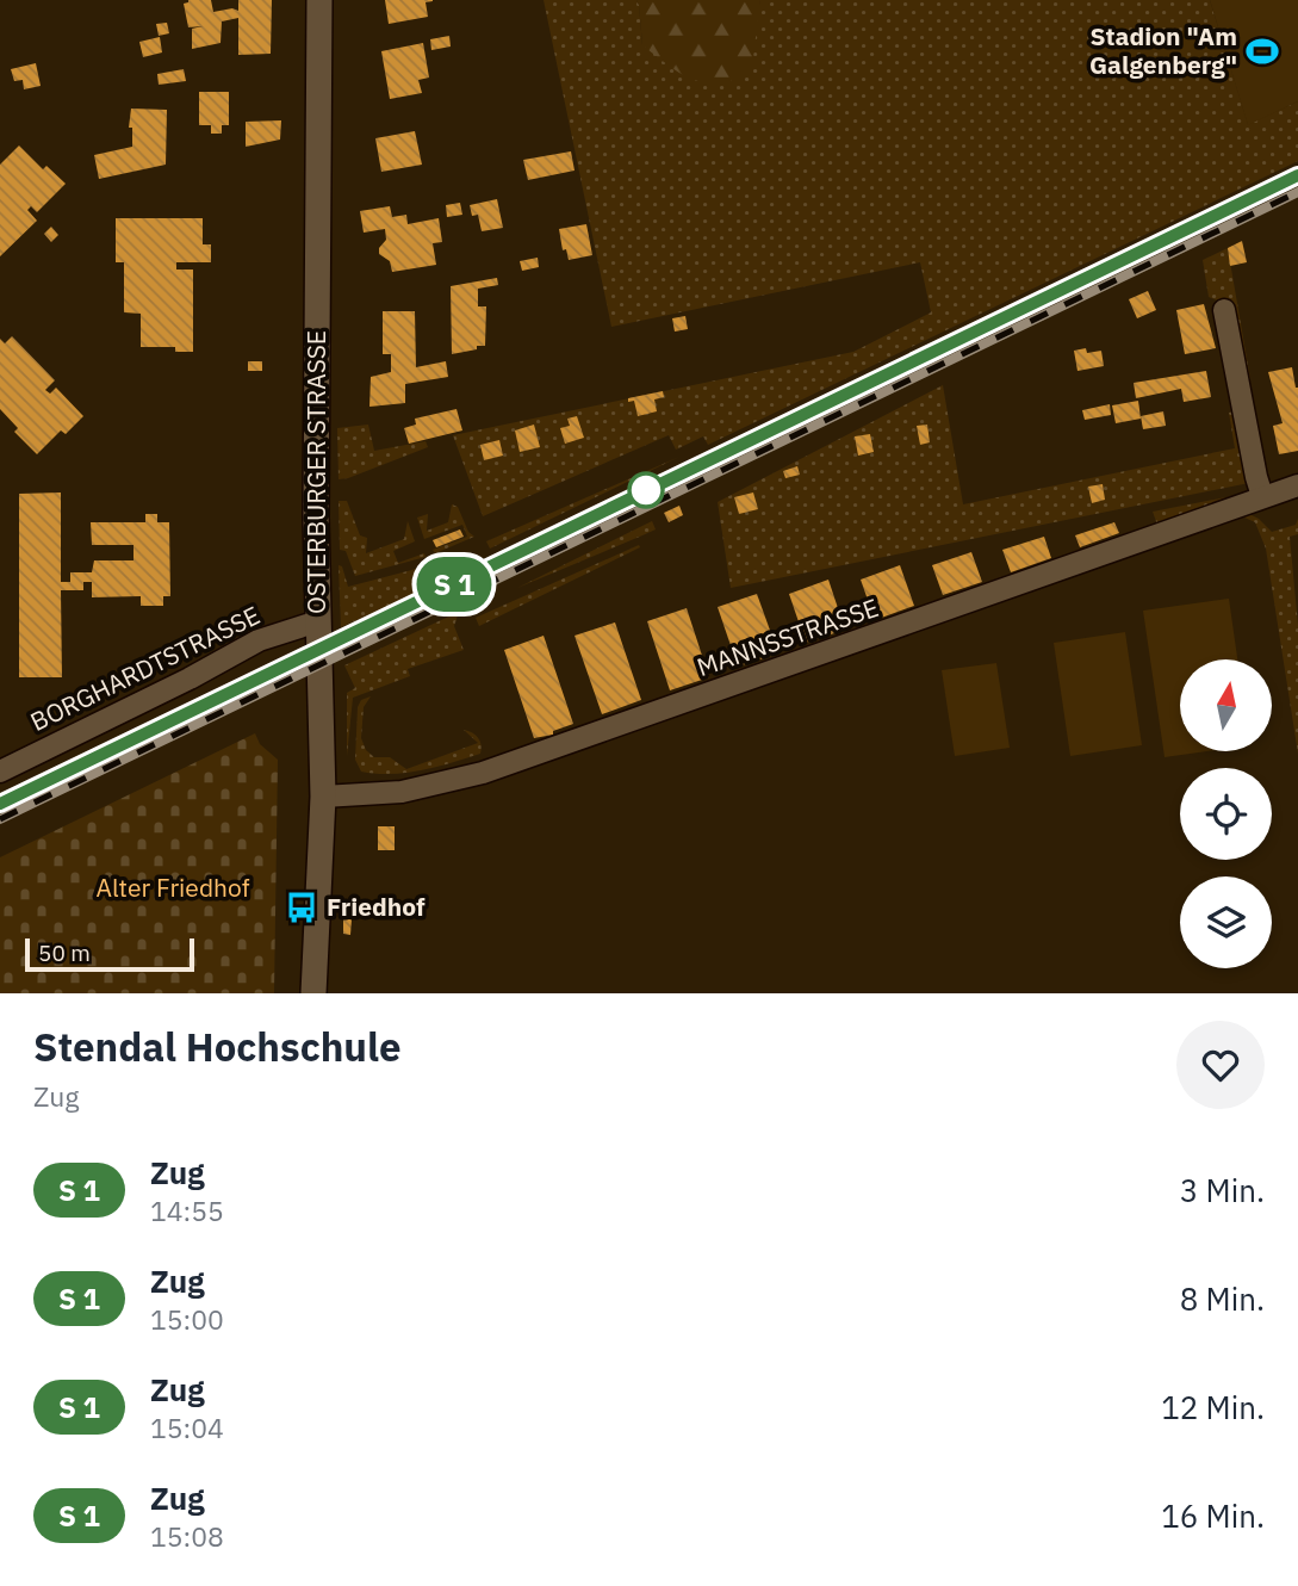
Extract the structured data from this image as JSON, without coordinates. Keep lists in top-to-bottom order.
{
  "streets": {
    "street": ["OSTERBURGER STRASSE", "MANNSSTRASSE", "BORGHARDTSTRASSE"]
  },
  "crossings": [
    ["OSTERBURGER STRASSE", "MANNSSTRASSE"],
    ["OSTERBURGER STRASSE", "BORGHARDTSTRASSE"]
  ],
  "parks": ["Alter Friedhof"],
  "places": {
    "sports": ["Stadion \"Am Galgenberg\""],
    "bus stop": ["Friedhof"]
  },
  "scale_bar": "50 m",
  "north": "top",
  "page": {
    "on_map": "S 1",
    "scale": "50 m",
    "heading": ["Stendal Hochschule", "Zug"],
    "list": [
      {
        "mark": "S 1",
        "name": "Zug",
        "note": "14:55",
        "value": "3 Min."
      },
      {
        "mark": "S 1",
        "name": "Zug",
        "note": "15:00",
        "value": "8 Min."
      },
      {
        "mark": "S 1",
        "name": "Zug",
        "note": "15:04",
        "value": "12 Min."
      },
      {
        "mark": "S 1",
        "name": "Zug",
        "note": "15:08",
        "value": "16 Min."
      }
    ]
  }
}
